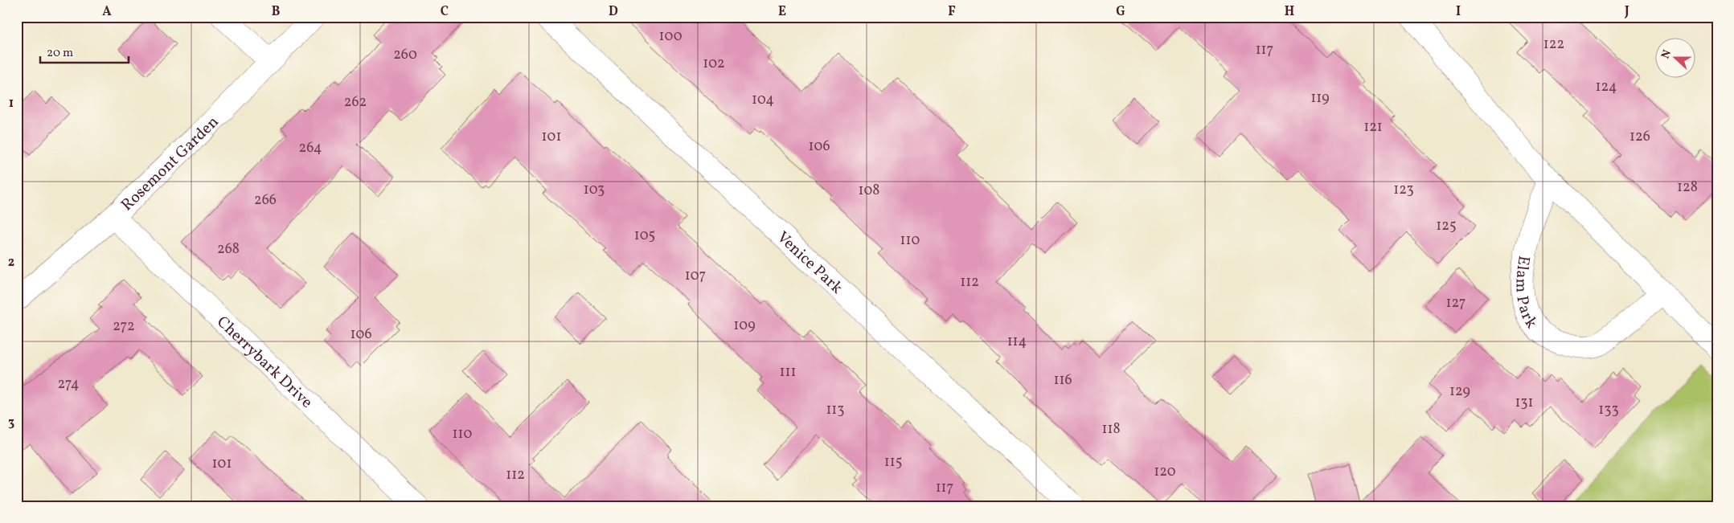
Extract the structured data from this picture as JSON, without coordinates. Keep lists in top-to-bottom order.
{
  "streets": {
    "street": [
      "Rosemont Garden",
      "Venice Park",
      "Elam Park",
      "Cherrybark Drive"
    ]
  },
  "crossings": [
    ["Rosemont Garden", "Cherrybark Drive"]
  ],
  "house_numbers": [
    "100",
    "122",
    "117",
    "260",
    "102",
    "124",
    "119",
    "104",
    "262",
    "121",
    "101",
    "126",
    "106",
    "264",
    "128",
    "103",
    "123",
    "108",
    "266",
    "125",
    "105",
    "110",
    "268",
    "107",
    "112",
    "127",
    "109",
    "272",
    "106",
    "114",
    "111",
    "116",
    "274",
    "129",
    "131",
    "113",
    "133",
    "118",
    "110",
    "115",
    "101",
    "120",
    "112",
    "117"
  ],
  "scale_bar": "20 m",
  "north": "left",
  "grid": {
    "columns": [
      "A",
      "B",
      "C",
      "D",
      "E",
      "F",
      "G",
      "H",
      "I",
      "J"
    ],
    "rows": ["1", "2", "3"]
  }
}
